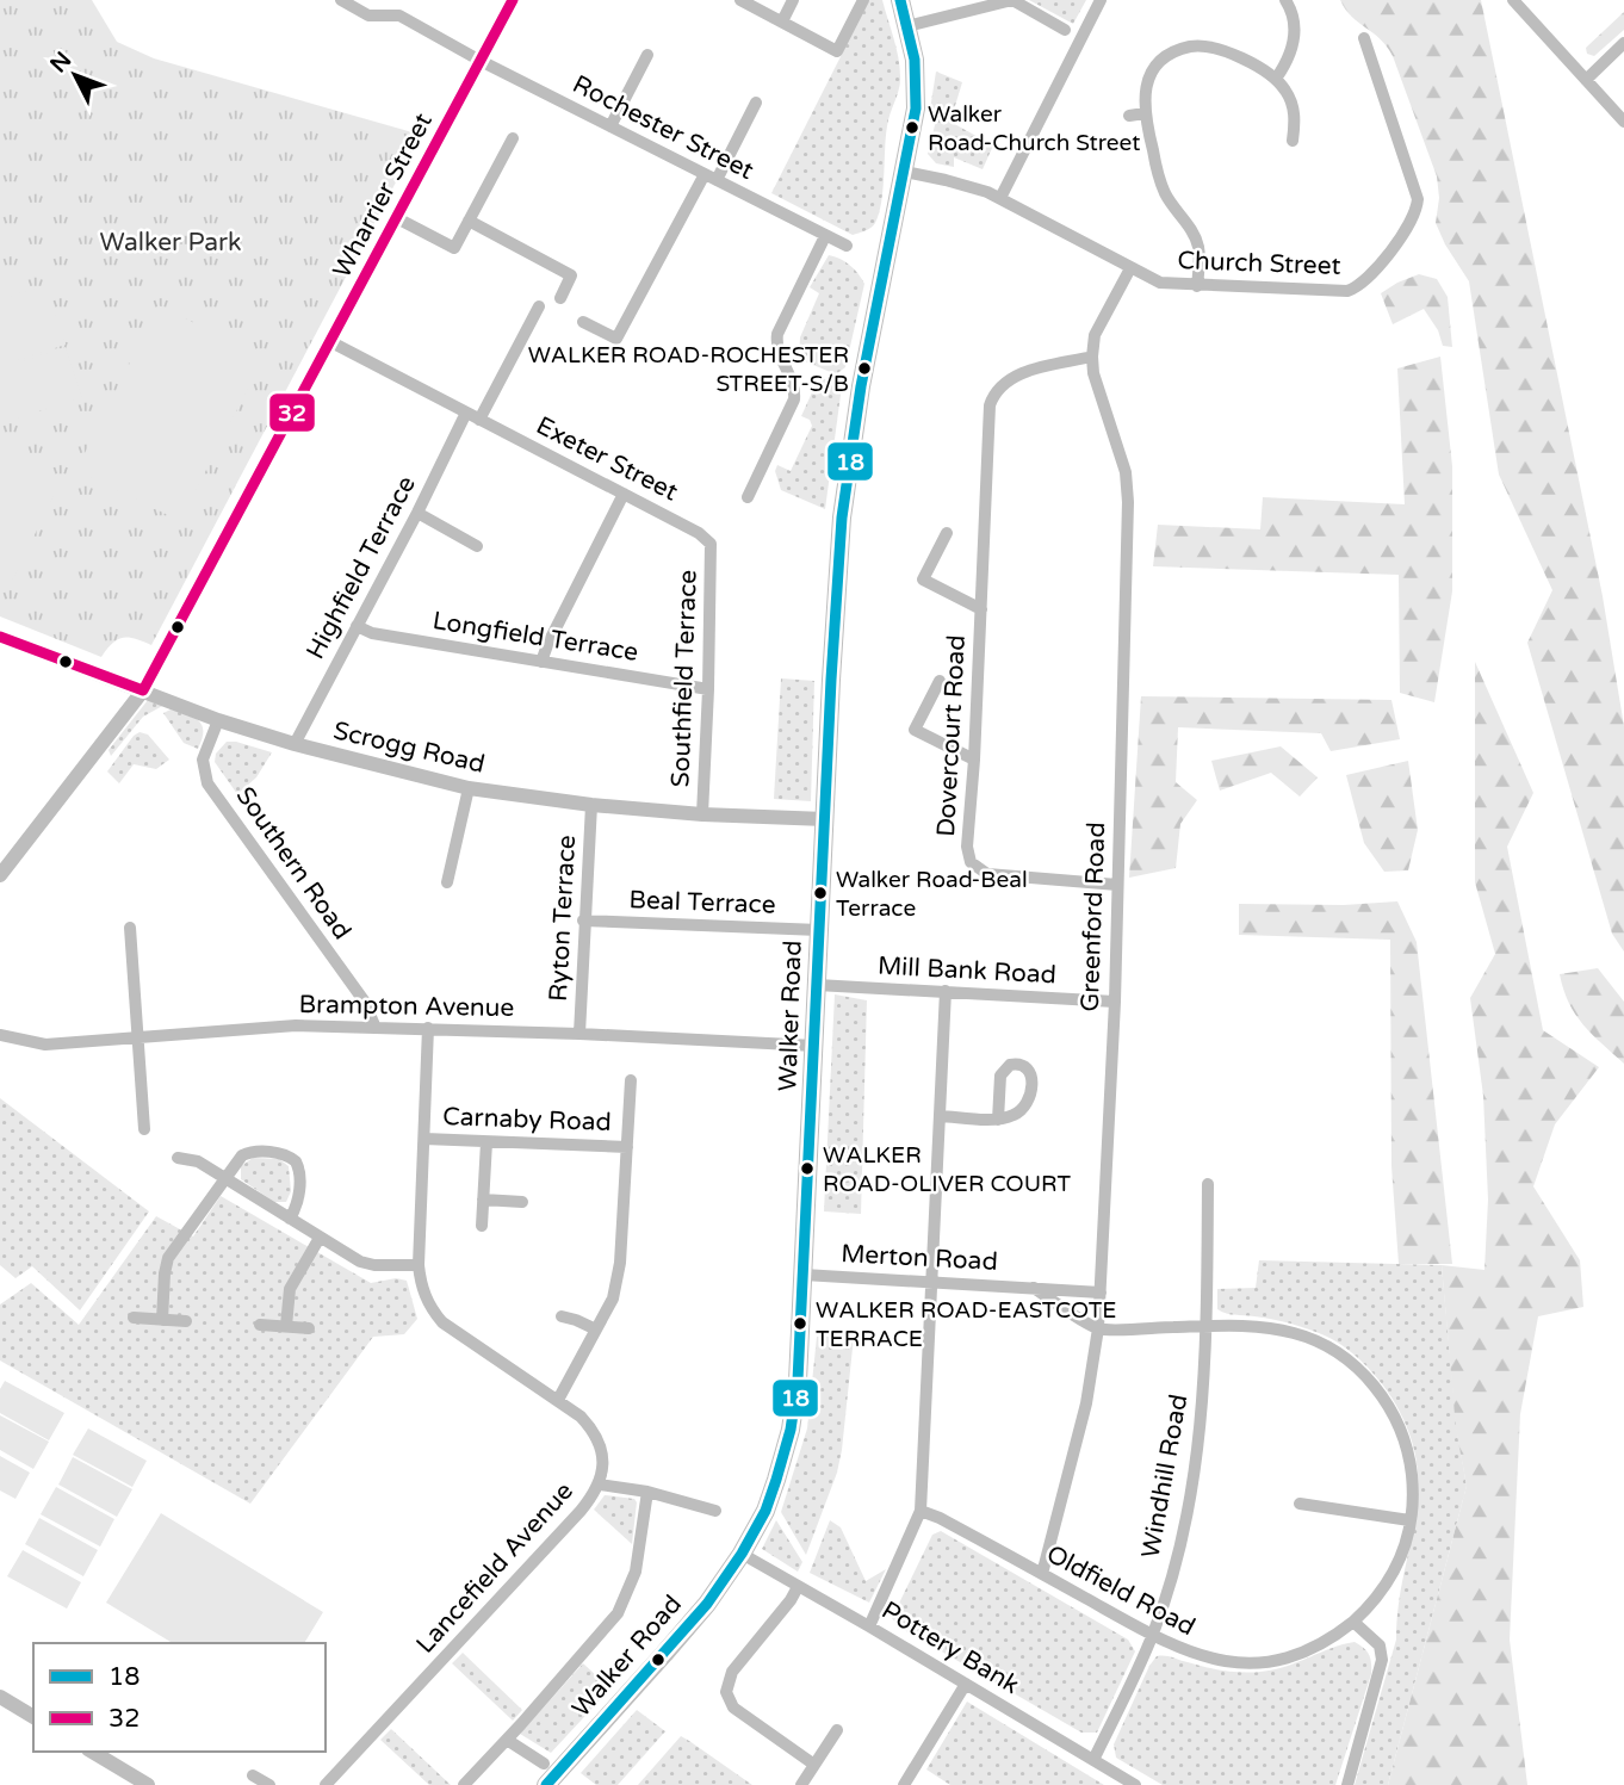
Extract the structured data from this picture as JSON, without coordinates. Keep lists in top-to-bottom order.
{
  "streets": {
    "main road": ["Walker Road"],
    "street": [
      "Rochester Street",
      "Wharrier Street",
      "Church Street",
      "Exeter Street",
      "Highfield Terrace",
      "Longfield Terrace",
      "Southfield Terrace",
      "Dovercourt Road",
      "Scrogg Road",
      "Southern Road",
      "Beal Terrace",
      "Greenford Road",
      "Ryton Terrace",
      "Mill Bank Road",
      "Brampton Avenue",
      "Carnaby Road",
      "Merton Road",
      "Windhill Road",
      "Lancefield Avenue",
      "Oldfield Road",
      "Pottery Bank"
    ]
  },
  "crossings": [
    ["Rochester Street", "Wharrier Street"],
    ["Wharrier Street", "Exeter Street"],
    ["Wharrier Street", "Scrogg Road"],
    ["Church Street", "Walker Road"],
    ["Exeter Street", "Highfield Terrace"],
    ["Exeter Street", "Southfield Terrace"],
    ["Highfield Terrace", "Longfield Terrace"],
    ["Highfield Terrace", "Scrogg Road"],
    ["Longfield Terrace", "Southfield Terrace"],
    ["Southfield Terrace", "Scrogg Road"],
    ["Dovercourt Road", "Greenford Road"],
    ["Scrogg Road", "Southern Road"],
    ["Scrogg Road", "Ryton Terrace"],
    ["Scrogg Road", "Walker Road"],
    ["Southern Road", "Brampton Avenue"],
    ["Beal Terrace", "Ryton Terrace"],
    ["Beal Terrace", "Walker Road"],
    ["Greenford Road", "Mill Bank Road"],
    ["Greenford Road", "Merton Road"],
    ["Greenford Road", "Oldfield Road"],
    ["Ryton Terrace", "Brampton Avenue"],
    ["Mill Bank Road", "Walker Road"],
    ["Brampton Avenue", "Walker Road"],
    ["Brampton Avenue", "Lancefield Avenue"],
    ["Walker Road", "Merton Road"],
    ["Walker Road", "Pottery Bank"],
    ["Carnaby Road", "Lancefield Avenue"],
    ["Windhill Road", "Oldfield Road"],
    ["Windhill Road", "Pottery Bank"]
  ],
  "parks": ["Walker Park"],
  "places": [
    "Walker Road-Church Street",
    "WALKER ROAD-ROCHESTER STREET-S/B",
    "Walker Road-Beal Terrace",
    "WALKER ROAD-OLIVER COURT",
    "WALKER ROAD-EASTCOTE TERRACE"
  ],
  "lines": ["transit line 18", "transit line 32"],
  "legend": ["18", "32"],
  "north": "top left"
}
